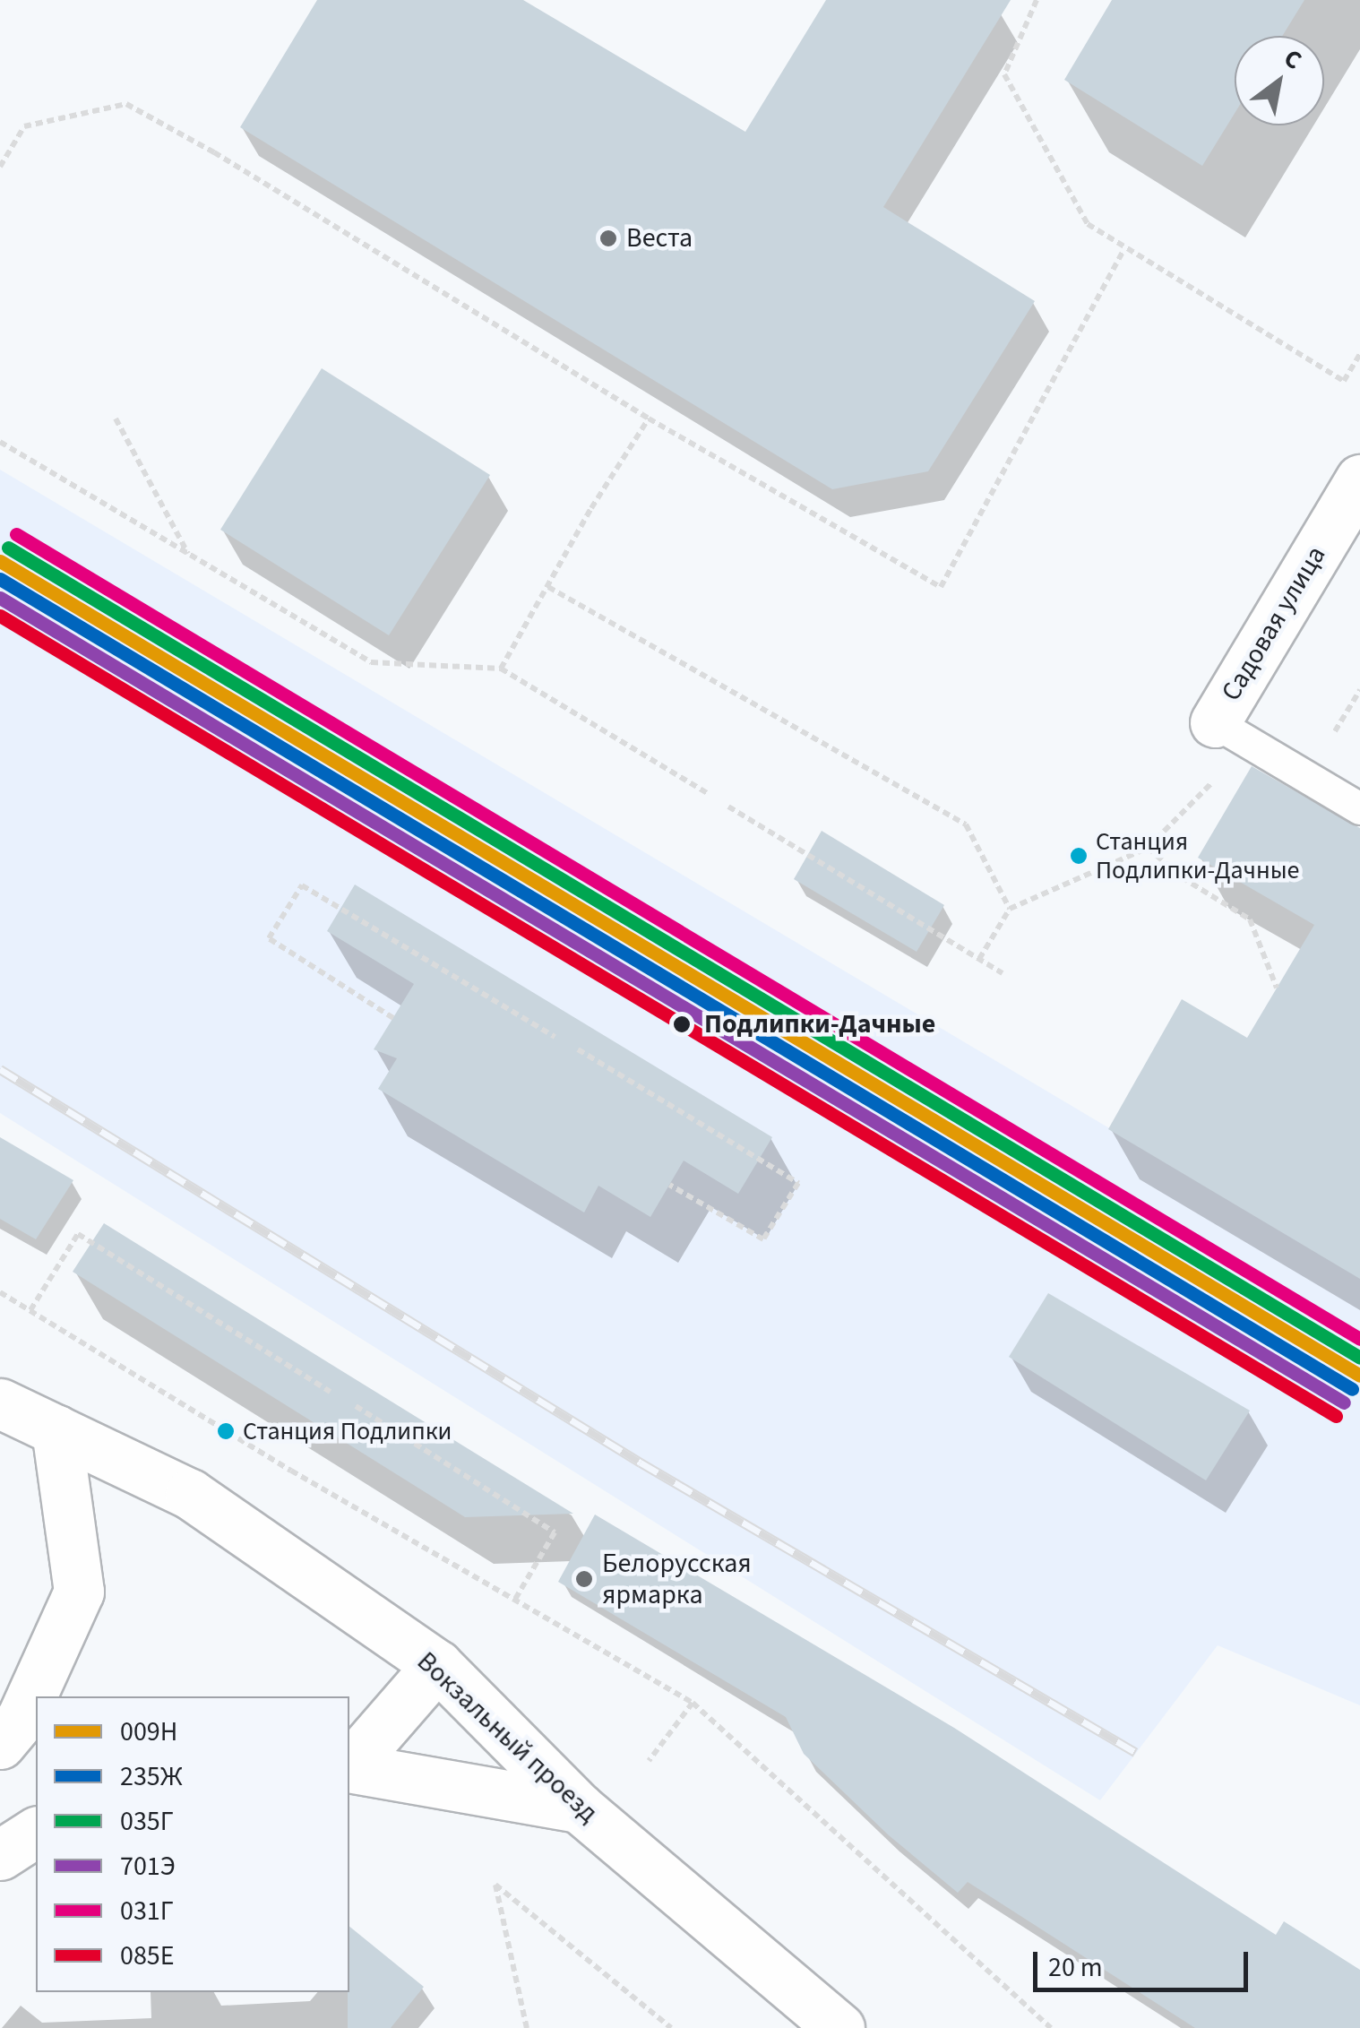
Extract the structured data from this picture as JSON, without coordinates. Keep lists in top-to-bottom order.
{
  "streets": {
    "street": ["Садовая улица", "Вокзальный проезд"]
  },
  "places": [
    "Веста",
    "Станция Подлипки-Дачные",
    "Подлипки-Дачные",
    "Станция Подлипки",
    "Белорусская ярмарка"
  ],
  "lines": [
    "transit line 031Г",
    "transit line 035Г",
    "transit line 009Н",
    "transit line 235Ж",
    "transit line 701Э",
    "transit line 085Е"
  ],
  "legend": [
    "009Н",
    "235Ж",
    "035Г",
    "701Э",
    "031Г",
    "085Е"
  ],
  "scale_bar": "20 m",
  "north": "top right"
}
